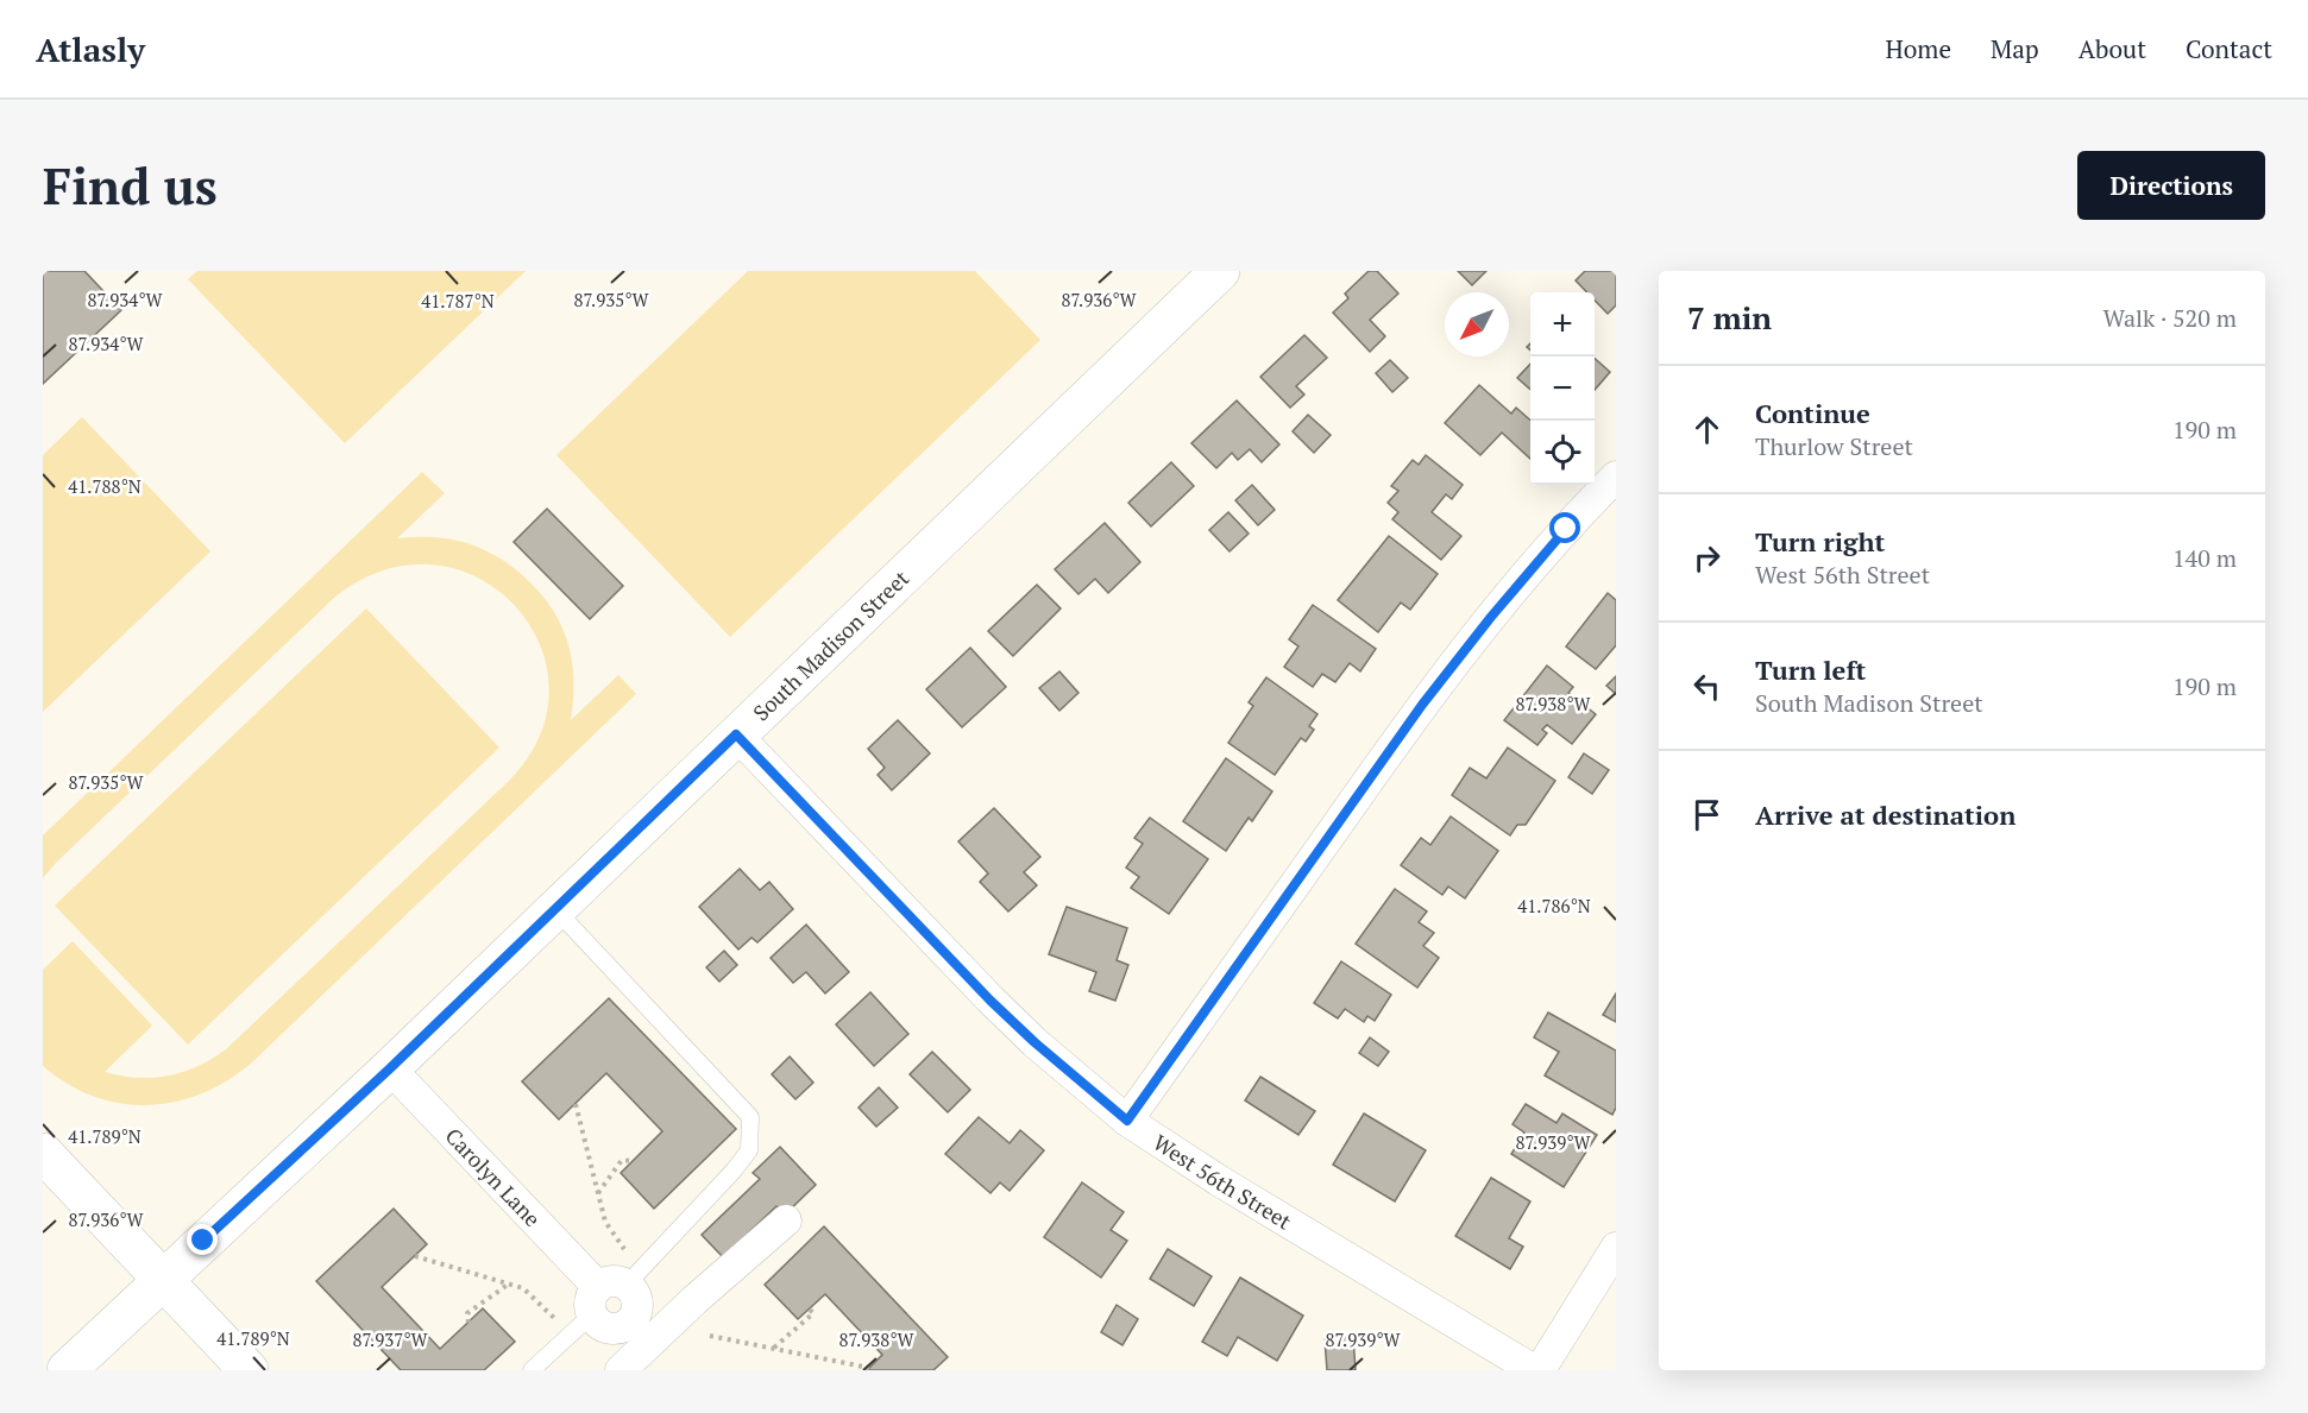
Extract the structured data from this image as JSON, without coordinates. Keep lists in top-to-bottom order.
{
  "streets": {
    "street": ["South Madison Street", "Carolyn Lane", "West 56th Street"]
  },
  "crossings": [
    ["South Madison Street", "Carolyn Lane"],
    ["South Madison Street", "West 56th Street"]
  ],
  "north": "bottom left",
  "page": {
    "header": "Atlasly",
    "nav": [
      "Home",
      "Map",
      "About",
      "Contact"
    ],
    "buttons": "Directions",
    "title": "Find us",
    "heading": ["7 min", "Walk · 520 m"],
    "map_buttons": ["+", "−"],
    "list": [
      ["Continue", "Thurlow Street", "190 m"],
      ["Turn right", "West 56th Street", "140 m"],
      ["Turn left", "South Madison Street", "190 m"],
      "Arrive at destination"
    ]
  },
  "coordinates": [
    "87.935°W",
    "87.936°W",
    "87.934°W",
    "41.787°N",
    "41.788°N",
    "87.938°W",
    "41.786°N",
    "41.789°N",
    "87.939°W",
    "87.937°W"
  ]
}
